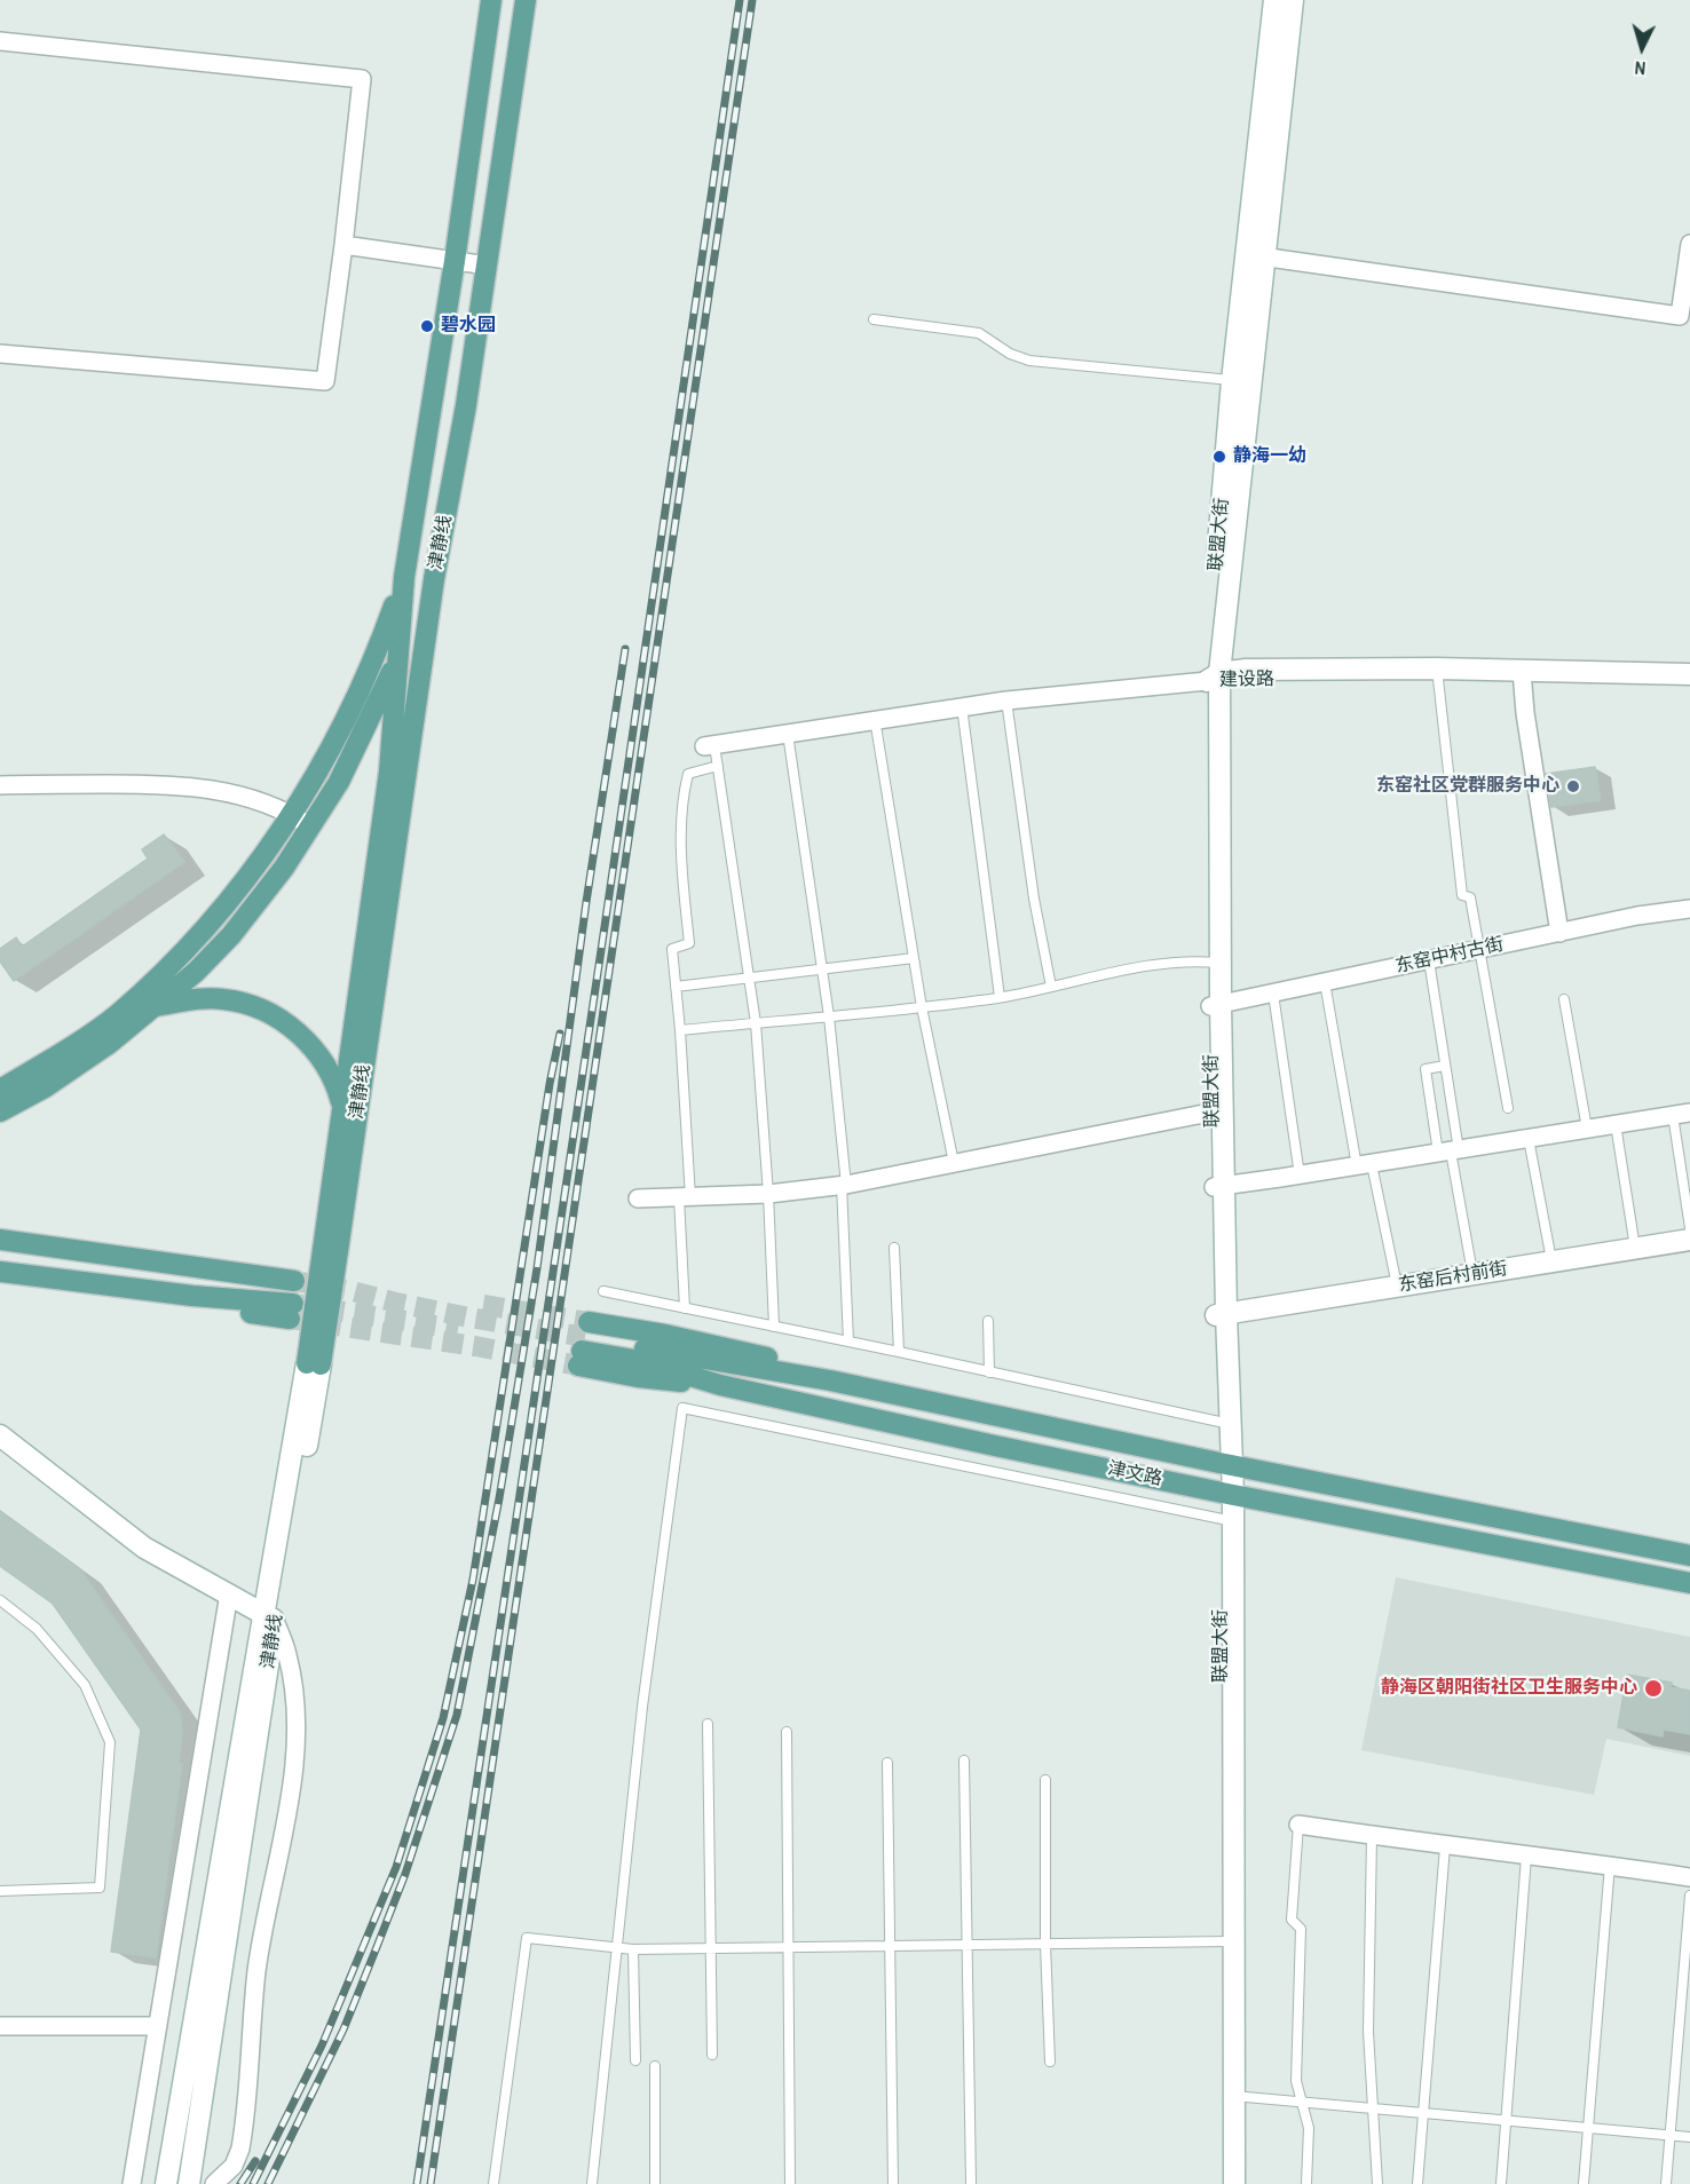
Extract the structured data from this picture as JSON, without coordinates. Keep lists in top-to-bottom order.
{
  "streets": {
    "main road": [
      "联盟大街",
      "津静线",
      "建设路",
      "东窑后村前街",
      "津文路"
    ],
    "street": ["东窑中村古街"]
  },
  "crossings": [
    ["联盟大街", "建设路"],
    ["联盟大街", "东窑中村古街"],
    ["联盟大街", "东窑后村前街"],
    ["联盟大街", "津文路"]
  ],
  "places": [
    "碧水园",
    "静海一幼",
    "东窑社区党群服务中心",
    "静海区朝阳街社区卫生服务中心"
  ],
  "north": "bottom"
}
